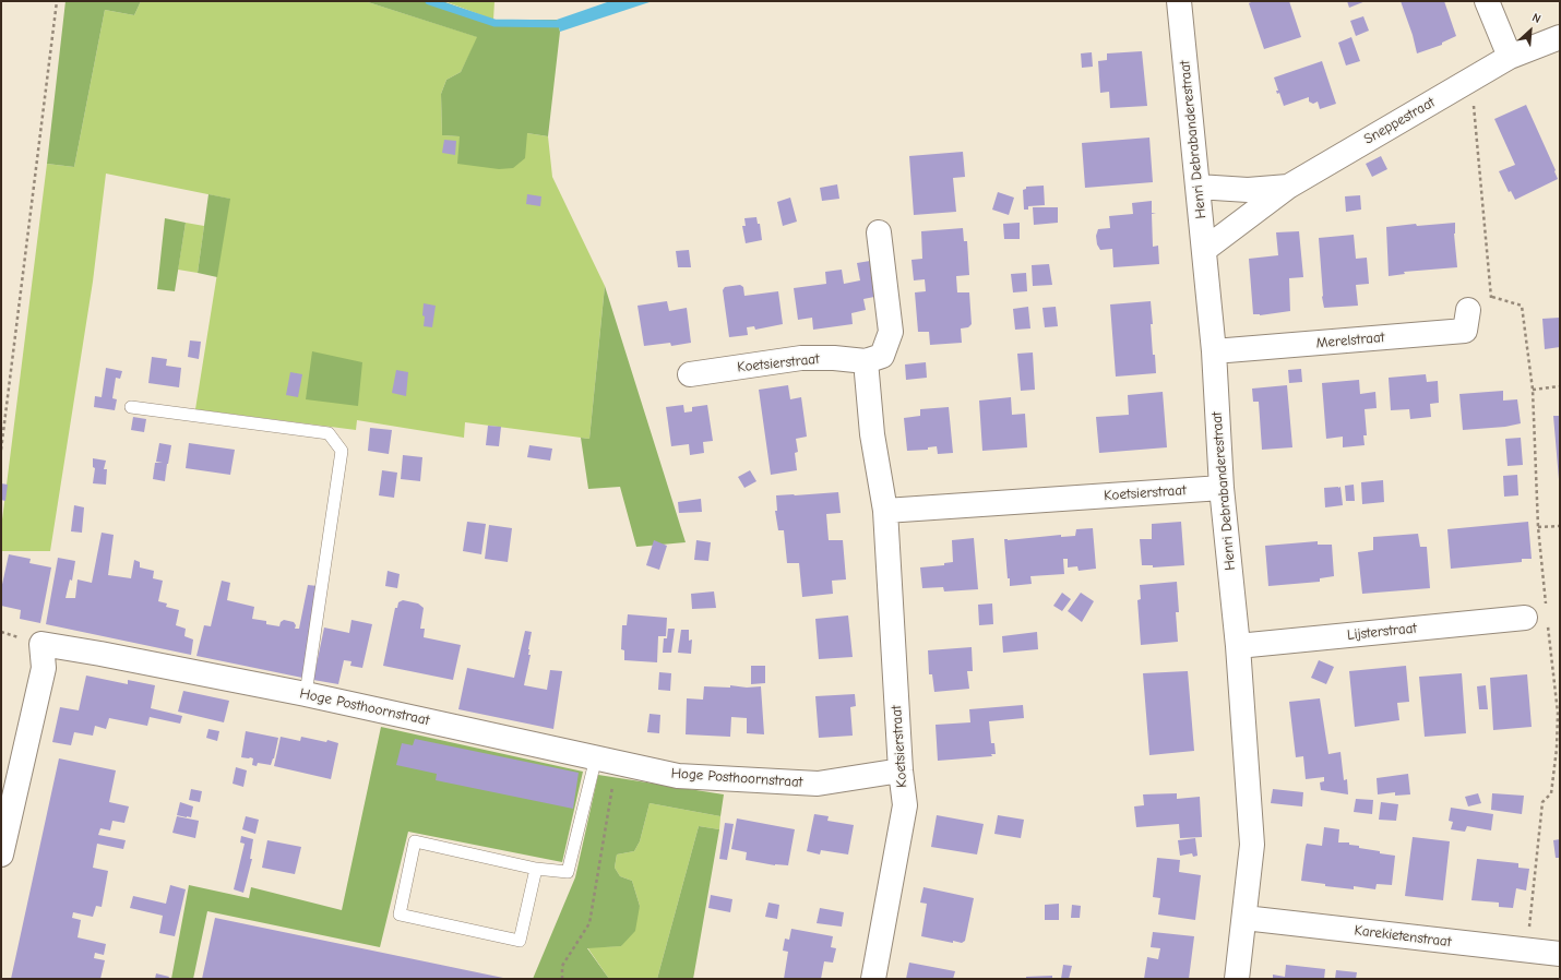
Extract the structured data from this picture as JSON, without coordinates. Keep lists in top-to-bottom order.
{
  "streets": {
    "street": [
      "Sneppestraat",
      "Henri Debrabanderestraat",
      "Merelstraat",
      "Koetsierstraat",
      "Lijsterstraat",
      "Hoge Posthoornstraat",
      "Karekietenstraat"
    ]
  },
  "crossings": [
    ["Sneppestraat", "Henri Debrabanderestraat"],
    ["Henri Debrabanderestraat", "Merelstraat"],
    ["Henri Debrabanderestraat", "Koetsierstraat"],
    ["Henri Debrabanderestraat", "Lijsterstraat"],
    ["Henri Debrabanderestraat", "Karekietenstraat"],
    ["Koetsierstraat", "Hoge Posthoornstraat"]
  ],
  "north": "top right"
}
